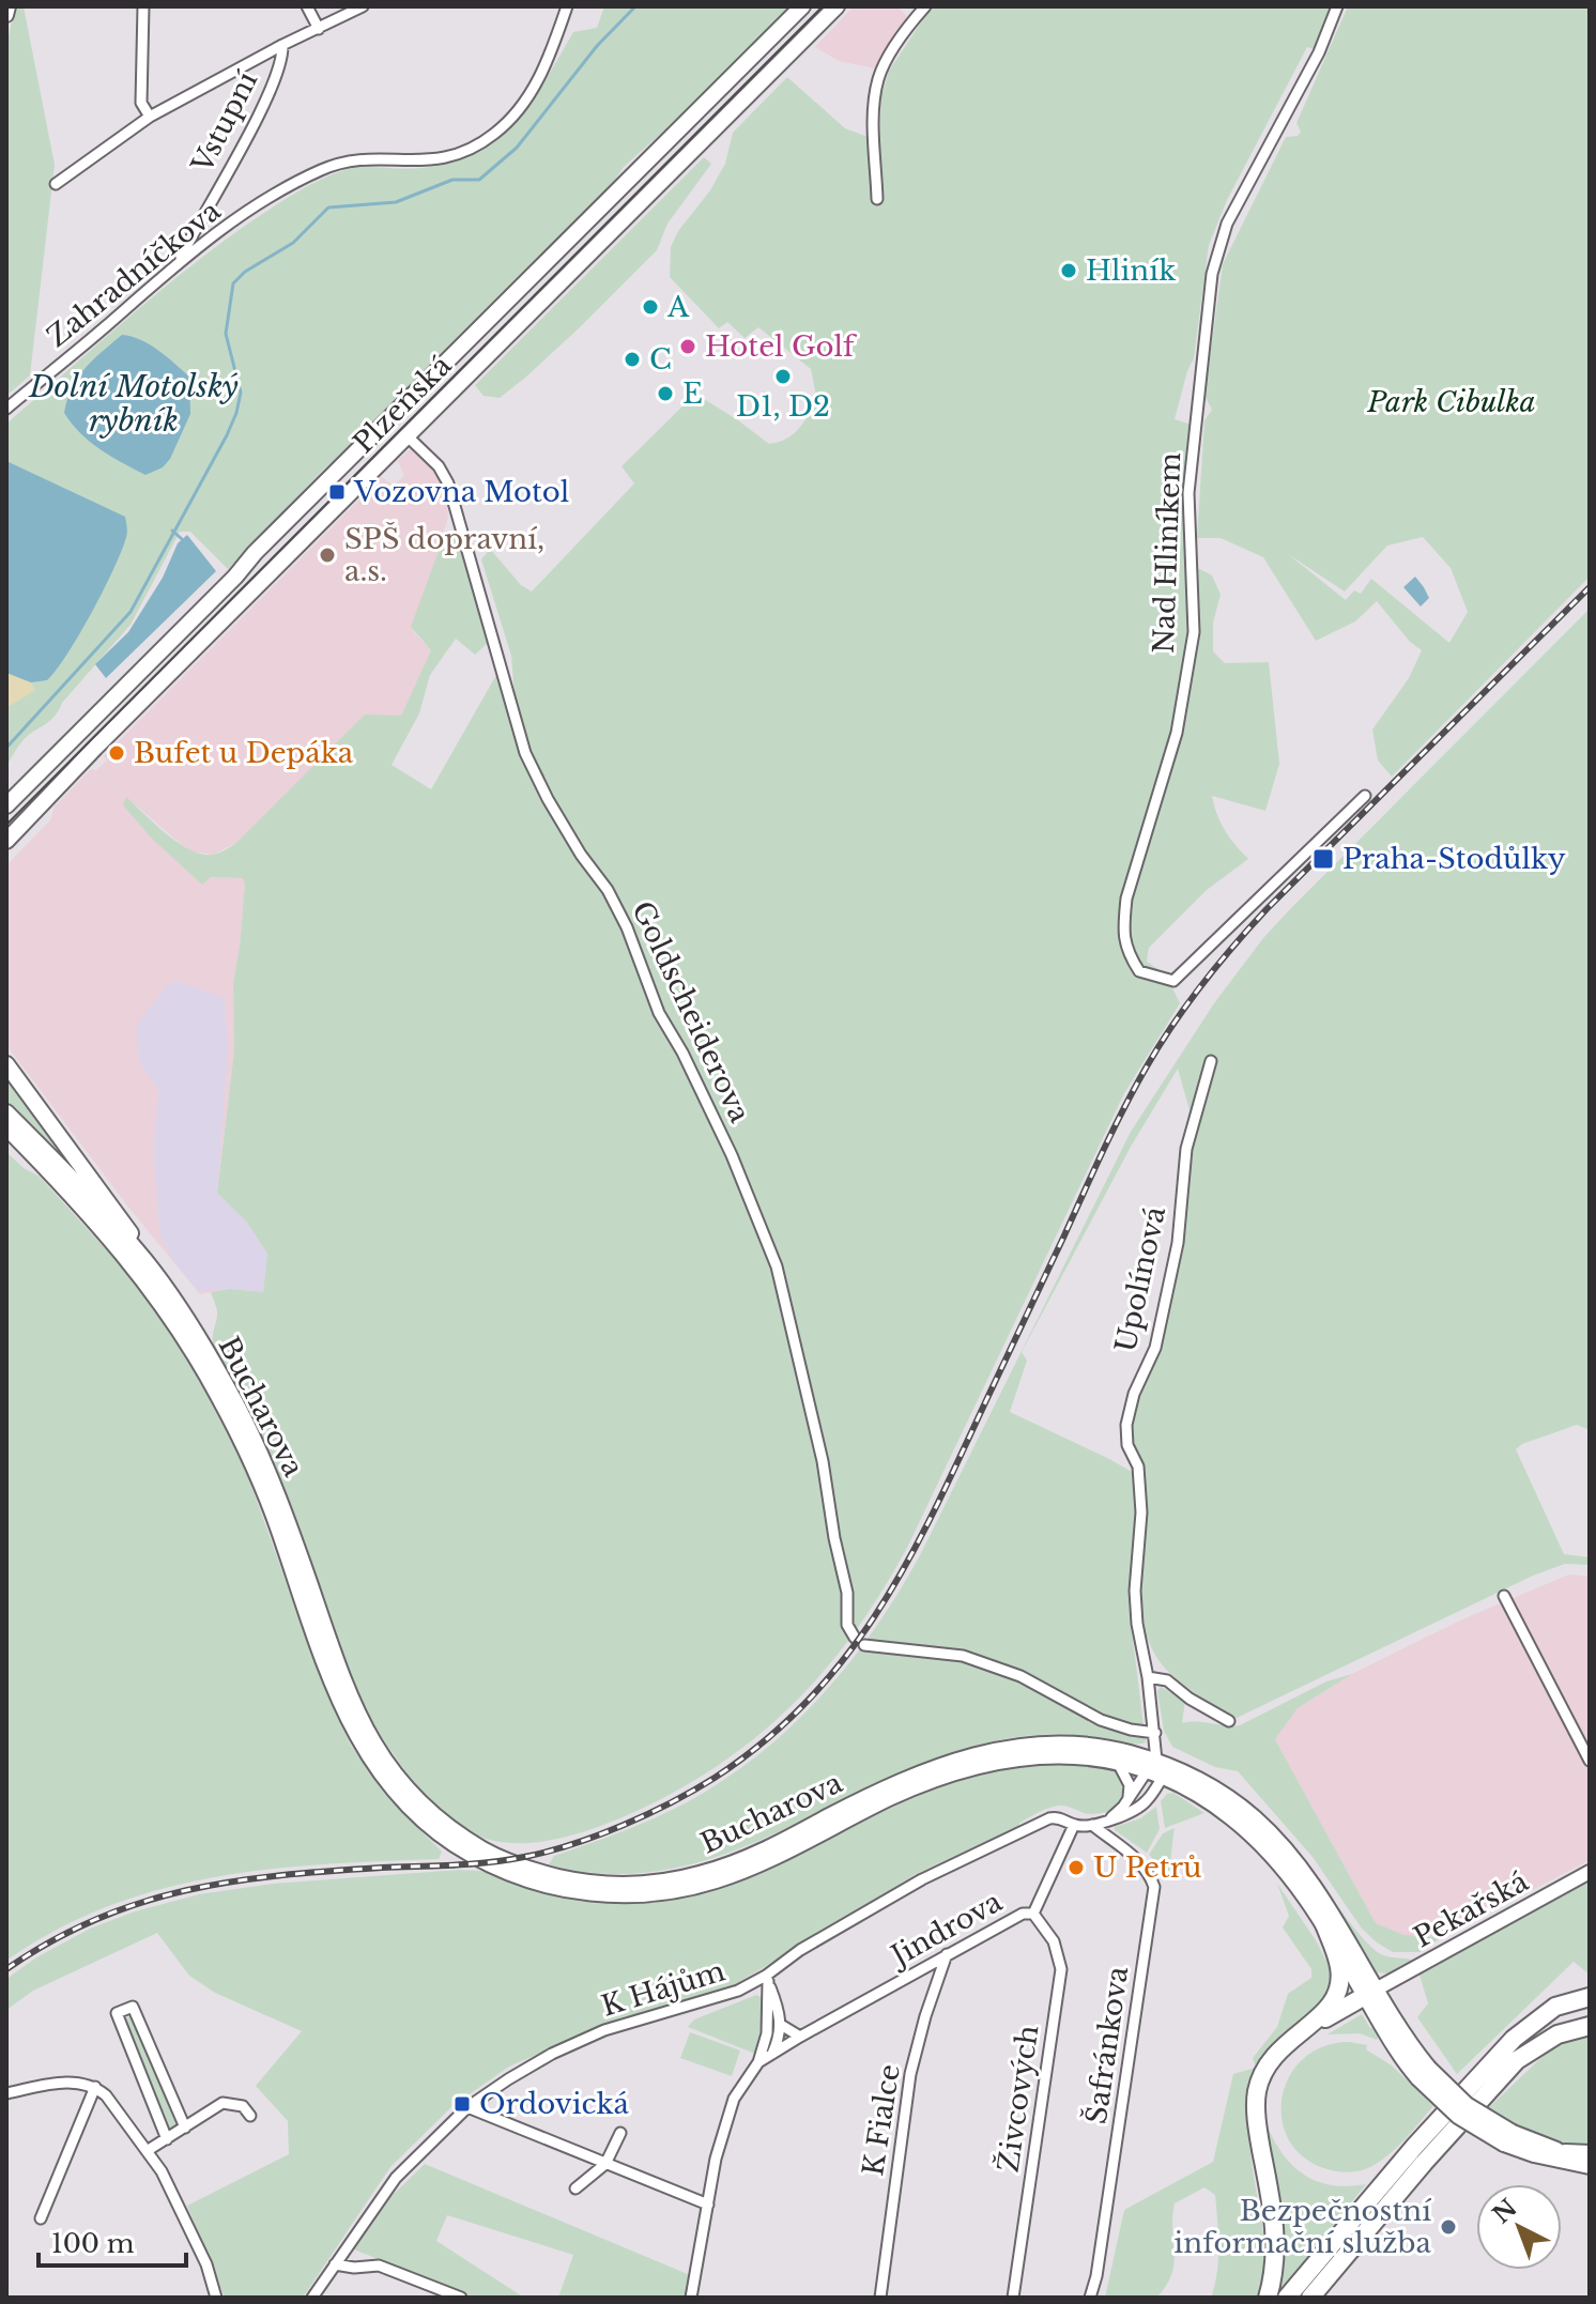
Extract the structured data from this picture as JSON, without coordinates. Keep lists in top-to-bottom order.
{
  "streets": {
    "main road": ["Plzeňská", "Bucharova"],
    "street": [
      "Vstupní",
      "Zahradníčkova",
      "Nad Hliníkem",
      "Goldscheiderova",
      "Upolínová",
      "Pekařská",
      "Jindrova",
      "K Hájům",
      "Šafránkova",
      "Živcových",
      "K Fialce"
    ]
  },
  "crossings": [
    ["Vstupní", "Zahradníčkova"],
    ["Plzeňská", "Goldscheiderova"],
    ["Upolínová", "Bucharova"],
    ["Bucharova", "Pekařská"],
    ["Bucharova", "K Hájům"],
    ["Jindrova", "K Hájům"],
    ["Jindrova", "Živcových"],
    ["Jindrova", "K Fialce"],
    ["K Hájům", "Šafránkova"]
  ],
  "water": ["Dolní Motolský rybník"],
  "parks": ["Park Cibulka"],
  "places": {
    "other": [
      "Hliník",
      "A",
      "Hotel Golf",
      "C",
      "D1, D2",
      "E",
      "SPŠ dopravní, a.s.",
      "Bufet u Depáka",
      "U Petrů",
      "Bezpečnostní informační služba"
    ],
    "transit": ["Vozovna Motol", "Praha-Stodůlky", "Ordovická"]
  },
  "scale_bar": "100 m",
  "north": "top left"
}
